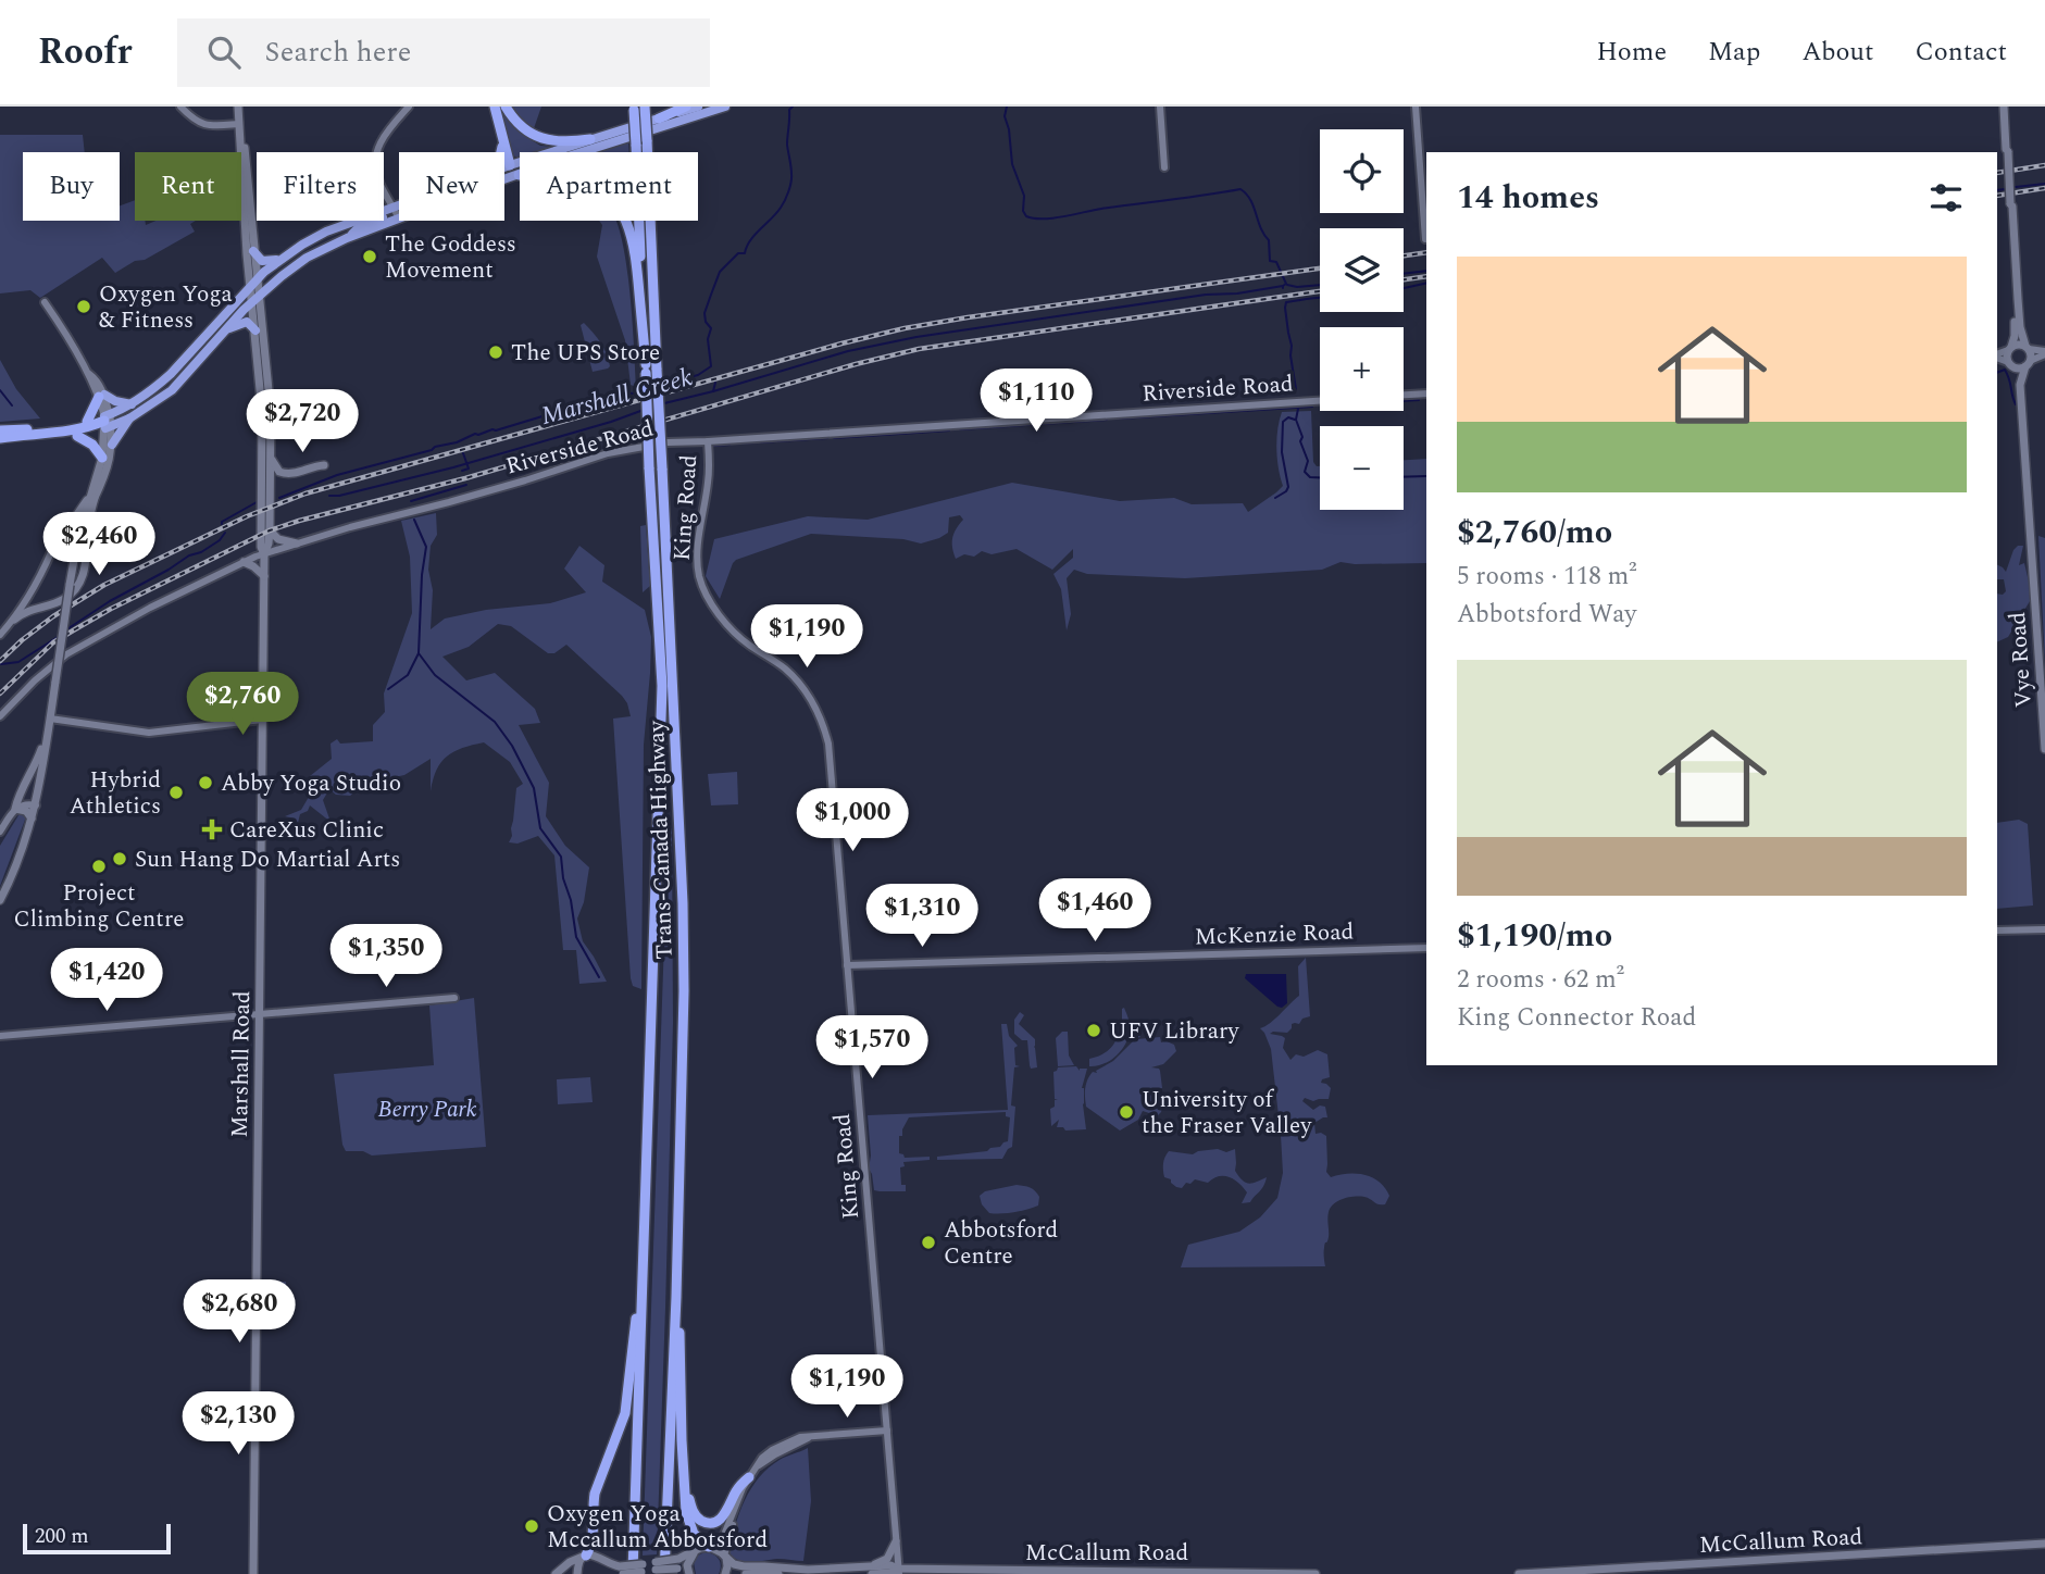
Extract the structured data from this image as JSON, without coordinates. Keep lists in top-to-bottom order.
{
  "streets": {
    "highway": ["Trans-Canada Highway"],
    "main road": ["Vye Road", "Marshall Road", "McCallum Road"],
    "street": ["Riverside Road", "King Road", "McKenzie Road"]
  },
  "crossings": [
    ["Riverside Road", "King Road"],
    ["Riverside Road", "Marshall Road"],
    ["King Road", "McKenzie Road"],
    ["King Road", "McCallum Road"]
  ],
  "water": ["Marshall Creek"],
  "parks": ["Berry Park"],
  "places": {
    "other": [
      "The Goddess Movement",
      "Oxygen Yoga & Fitness",
      "The UPS Store",
      "Abby Yoga Studio",
      "Hybrid Athletics",
      "Sun Hang Do Martial Arts",
      "Project Climbing Centre",
      "UFV Library",
      "University of the Fraser Valley",
      "Abbotsford Centre",
      "Oxygen Yoga Mccallum Abbotsford"
    ],
    "health": ["CareXus Clinic"]
  },
  "scale_bar": "200 m",
  "page": {
    "header": "Roofr",
    "search": "Search here",
    "nav": [
      "Home",
      "Map",
      "About",
      "Contact"
    ],
    "map_buttons": ["+", "−"],
    "chip": [
      "Buy",
      "Rent",
      "Filters",
      "New",
      "Apartment"
    ],
    "heading": "14 homes",
    "list": [
      {
        "name": "$2,760/mo",
        "note": "5 rooms · 118 m² · Abbotsford Way"
      },
      {
        "name": "$1,190/mo",
        "note": "2 rooms · 62 m² · King Connector Road"
      }
    ],
    "price": [
      "$1,110",
      "$2,720",
      "$2,460",
      "$1,190",
      "$2,760",
      "$1,000",
      "$1,460",
      "$1,310",
      "$1,350",
      "$1,420",
      "$1,570",
      "$2,680",
      "$1,190",
      "$2,130"
    ],
    "scale": "200 m"
  }
}
